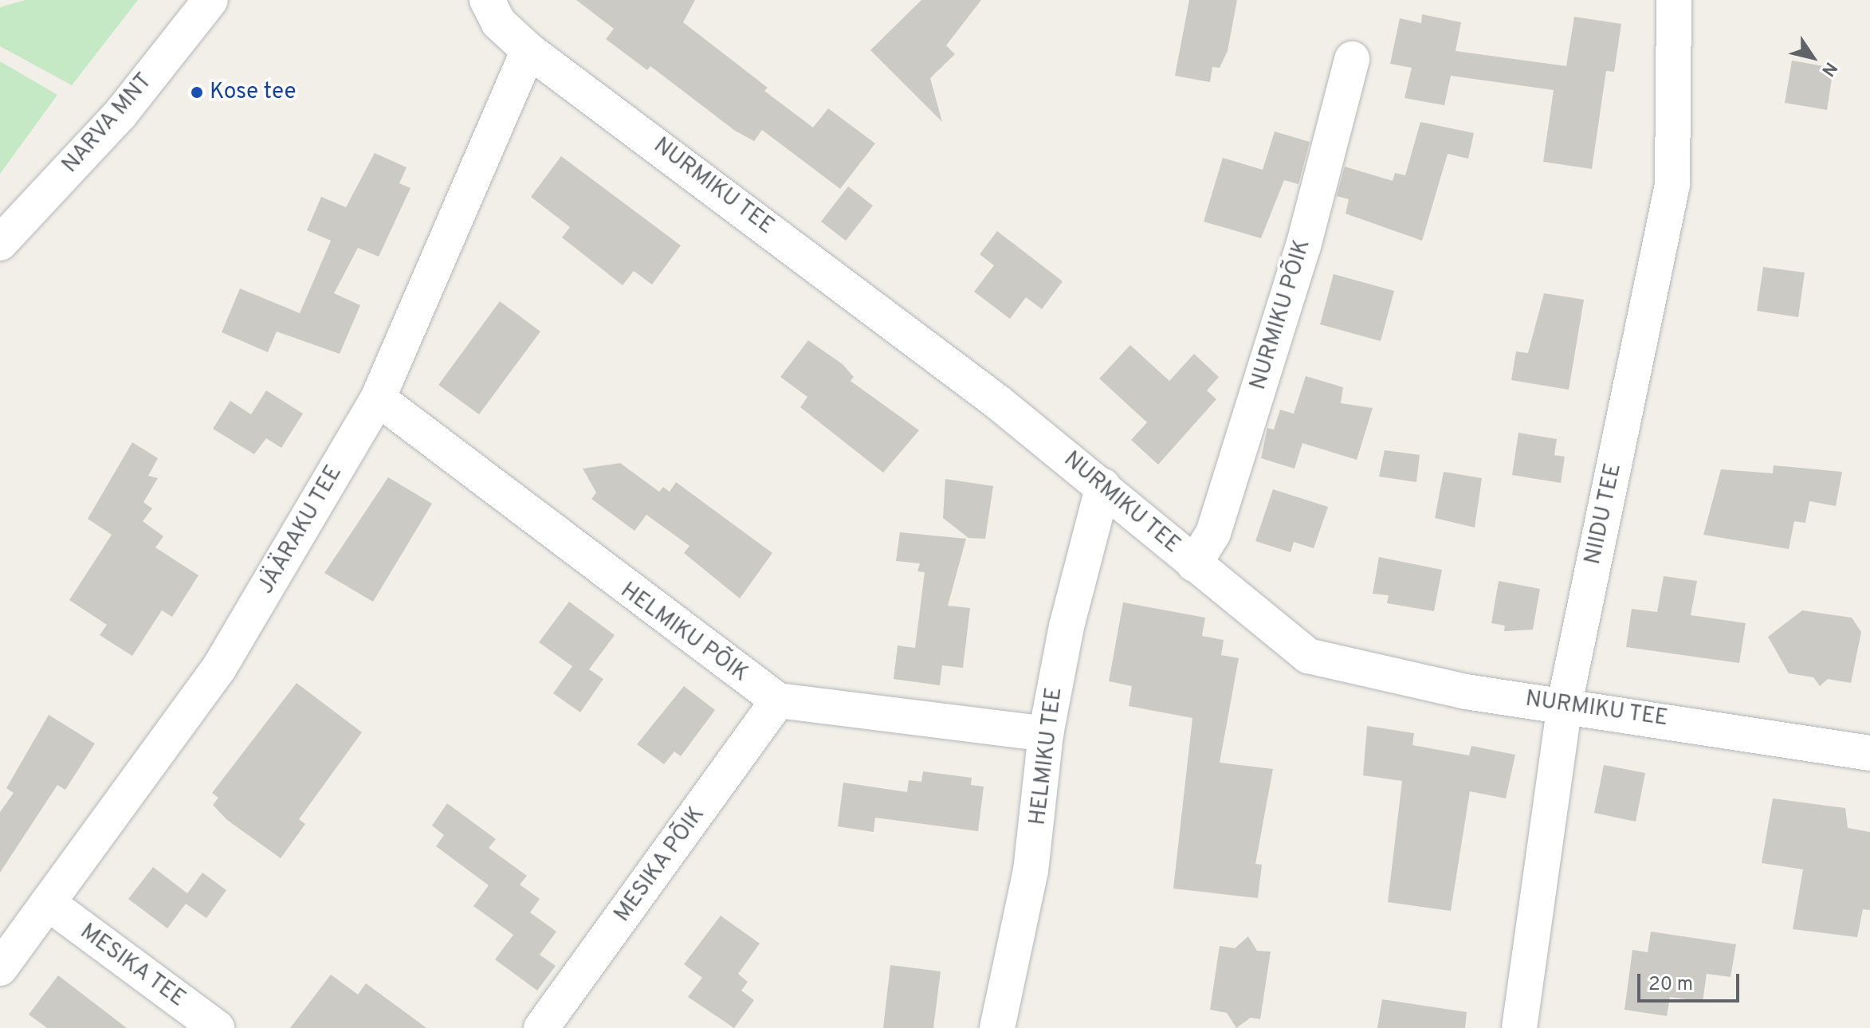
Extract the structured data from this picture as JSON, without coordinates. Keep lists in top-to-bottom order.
{
  "streets": {
    "street": [
      "NARVA MNT",
      "NURMIKU TEE",
      "NURMIKU PÕIK",
      "NIIDU TEE",
      "JÄÄRAKU TEE",
      "HELMIKU PÕIK",
      "HELMIKU TEE",
      "MESIKA PÕIK",
      "MESIKA TEE"
    ]
  },
  "crossings": [
    ["NURMIKU TEE", "NURMIKU PÕIK"],
    ["NURMIKU TEE", "NIIDU TEE"],
    ["NURMIKU TEE", "JÄÄRAKU TEE"],
    ["NURMIKU TEE", "HELMIKU TEE"],
    ["JÄÄRAKU TEE", "HELMIKU PÕIK"],
    ["JÄÄRAKU TEE", "MESIKA TEE"],
    ["HELMIKU PÕIK", "HELMIKU TEE"],
    ["HELMIKU PÕIK", "MESIKA PÕIK"]
  ],
  "places": ["Kose tee"],
  "scale_bar": "20 m",
  "north": "bottom right"
}
